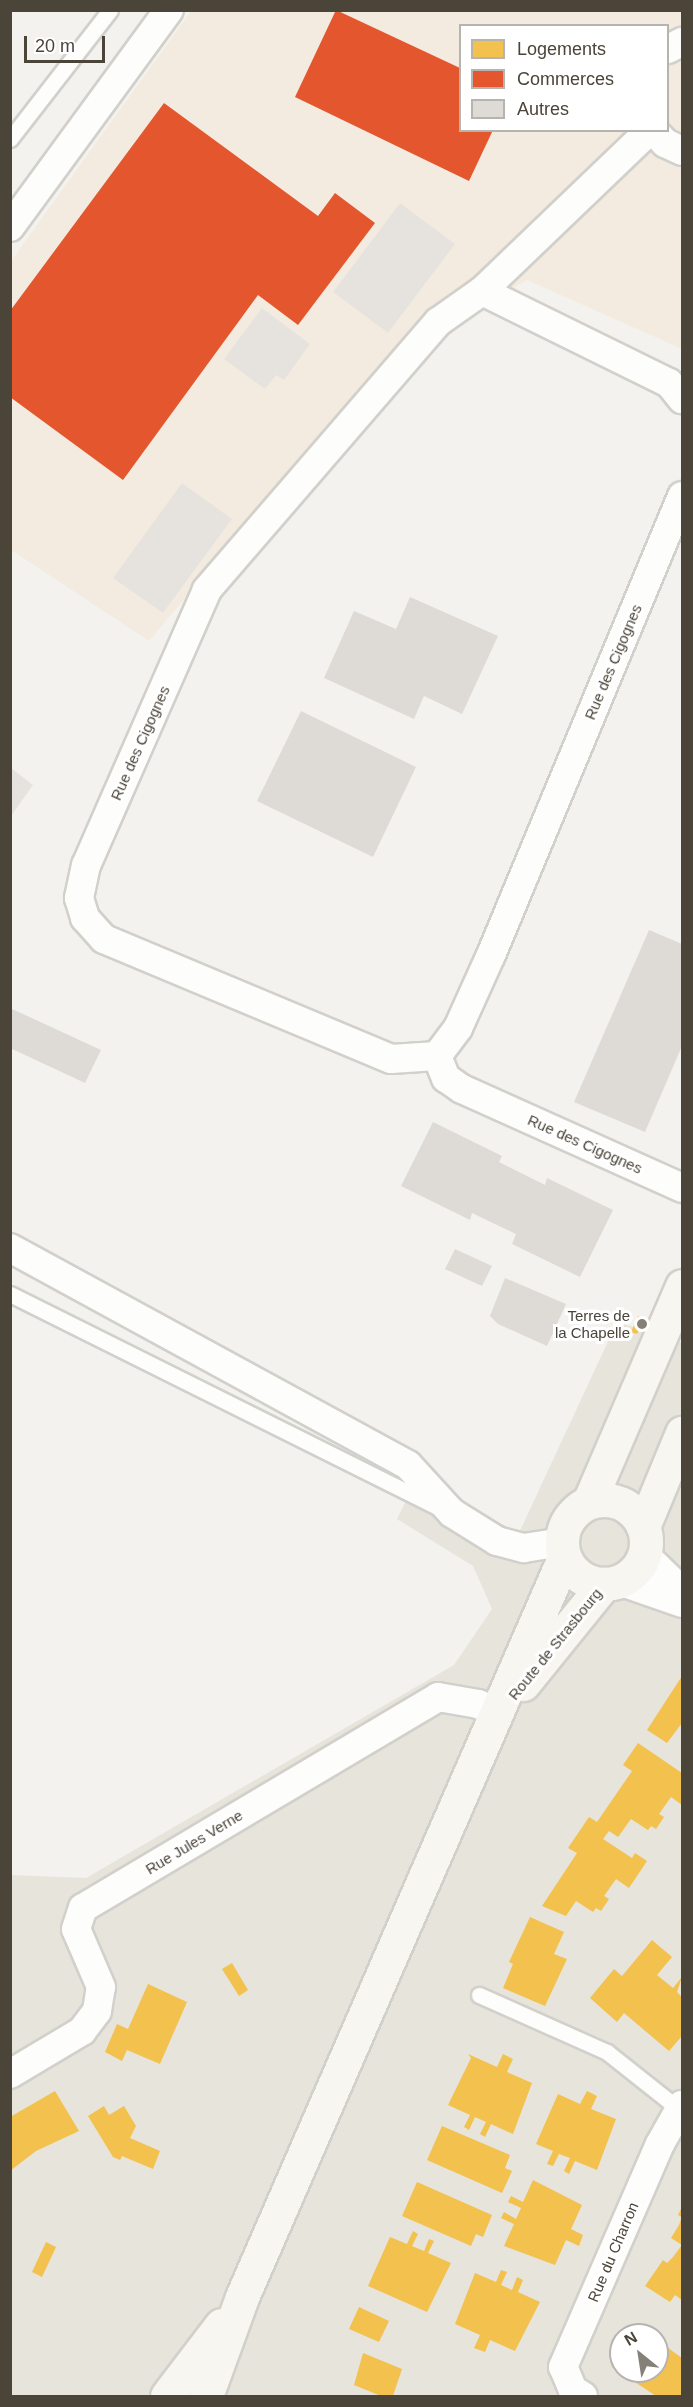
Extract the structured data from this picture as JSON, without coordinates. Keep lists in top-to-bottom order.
{
  "streets": {
    "main road": ["Route de Strasbourg"],
    "street": ["Rue des Cigognes", "Rue Jules Verne", "Rue du Charron"]
  },
  "crossings": [
    ["Route de Strasbourg", "Rue Jules Verne"]
  ],
  "places": ["Terres de la Chapelle"],
  "legend": ["Logements", "Commerces", "Autres"],
  "scale_bar": "20 m",
  "north": "top left"
}
